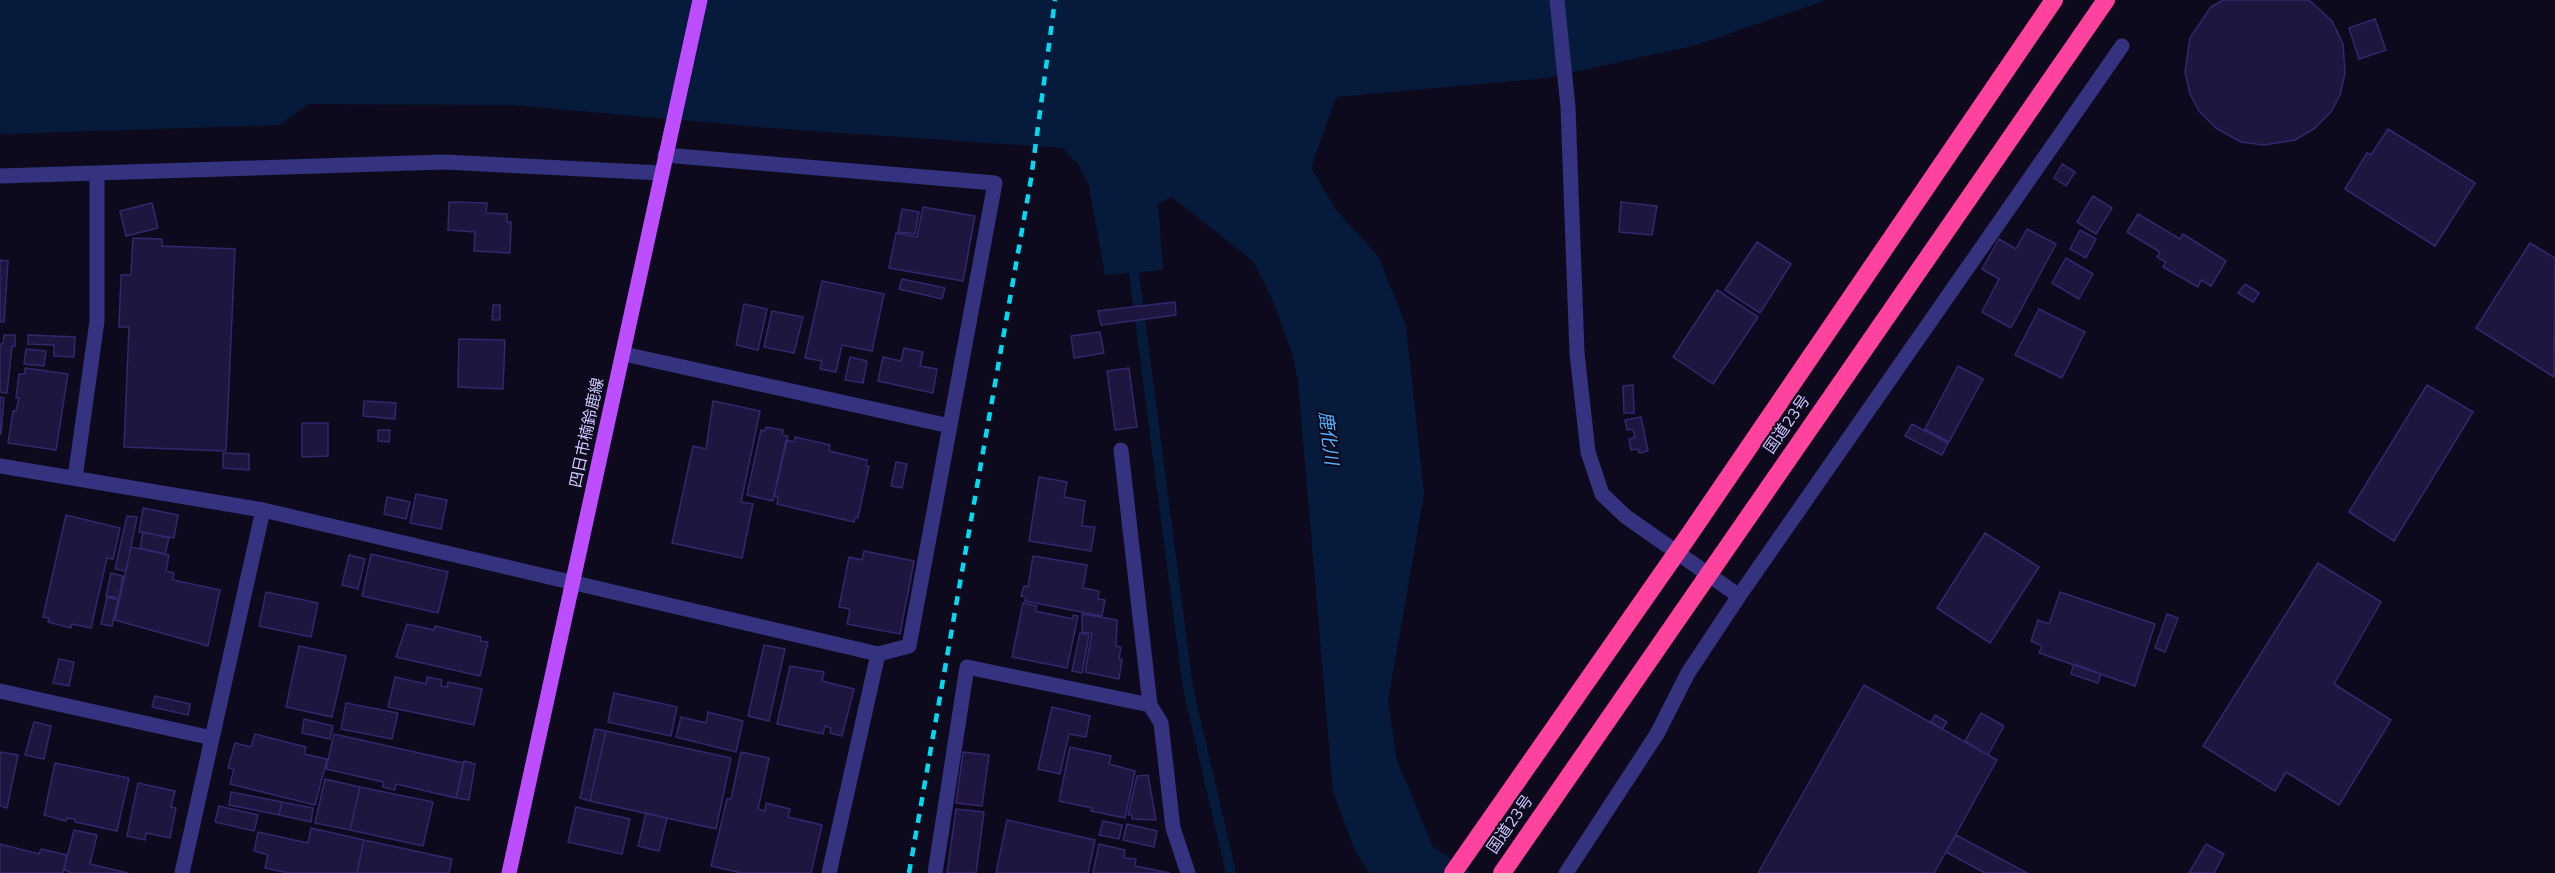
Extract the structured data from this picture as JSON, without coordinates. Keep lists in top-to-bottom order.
{
  "streets": {
    "highway": ["国道23号"],
    "main road": ["四日市楠鈴鹿線"]
  },
  "water": ["鹿化川"]
}
